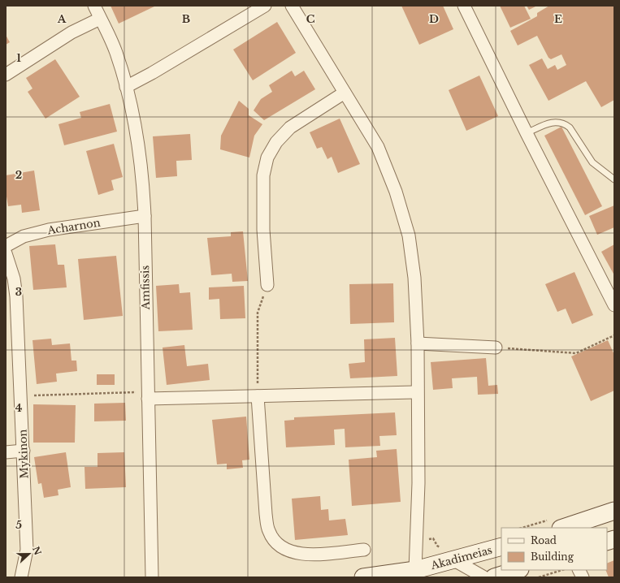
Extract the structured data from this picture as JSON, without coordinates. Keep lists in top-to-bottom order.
{
  "streets": {
    "main road": ["Akadimeias"],
    "street": ["Acharnon", "Amfissis", "Mykinon"]
  },
  "crossings": [
    ["Acharnon", "Amfissis"]
  ],
  "legend": ["Road", "Building"],
  "north": "right",
  "grid": {
    "columns": [
      "A",
      "B",
      "C",
      "D",
      "E"
    ],
    "rows": [
      "1",
      "2",
      "3",
      "4",
      "5"
    ]
  }
}
